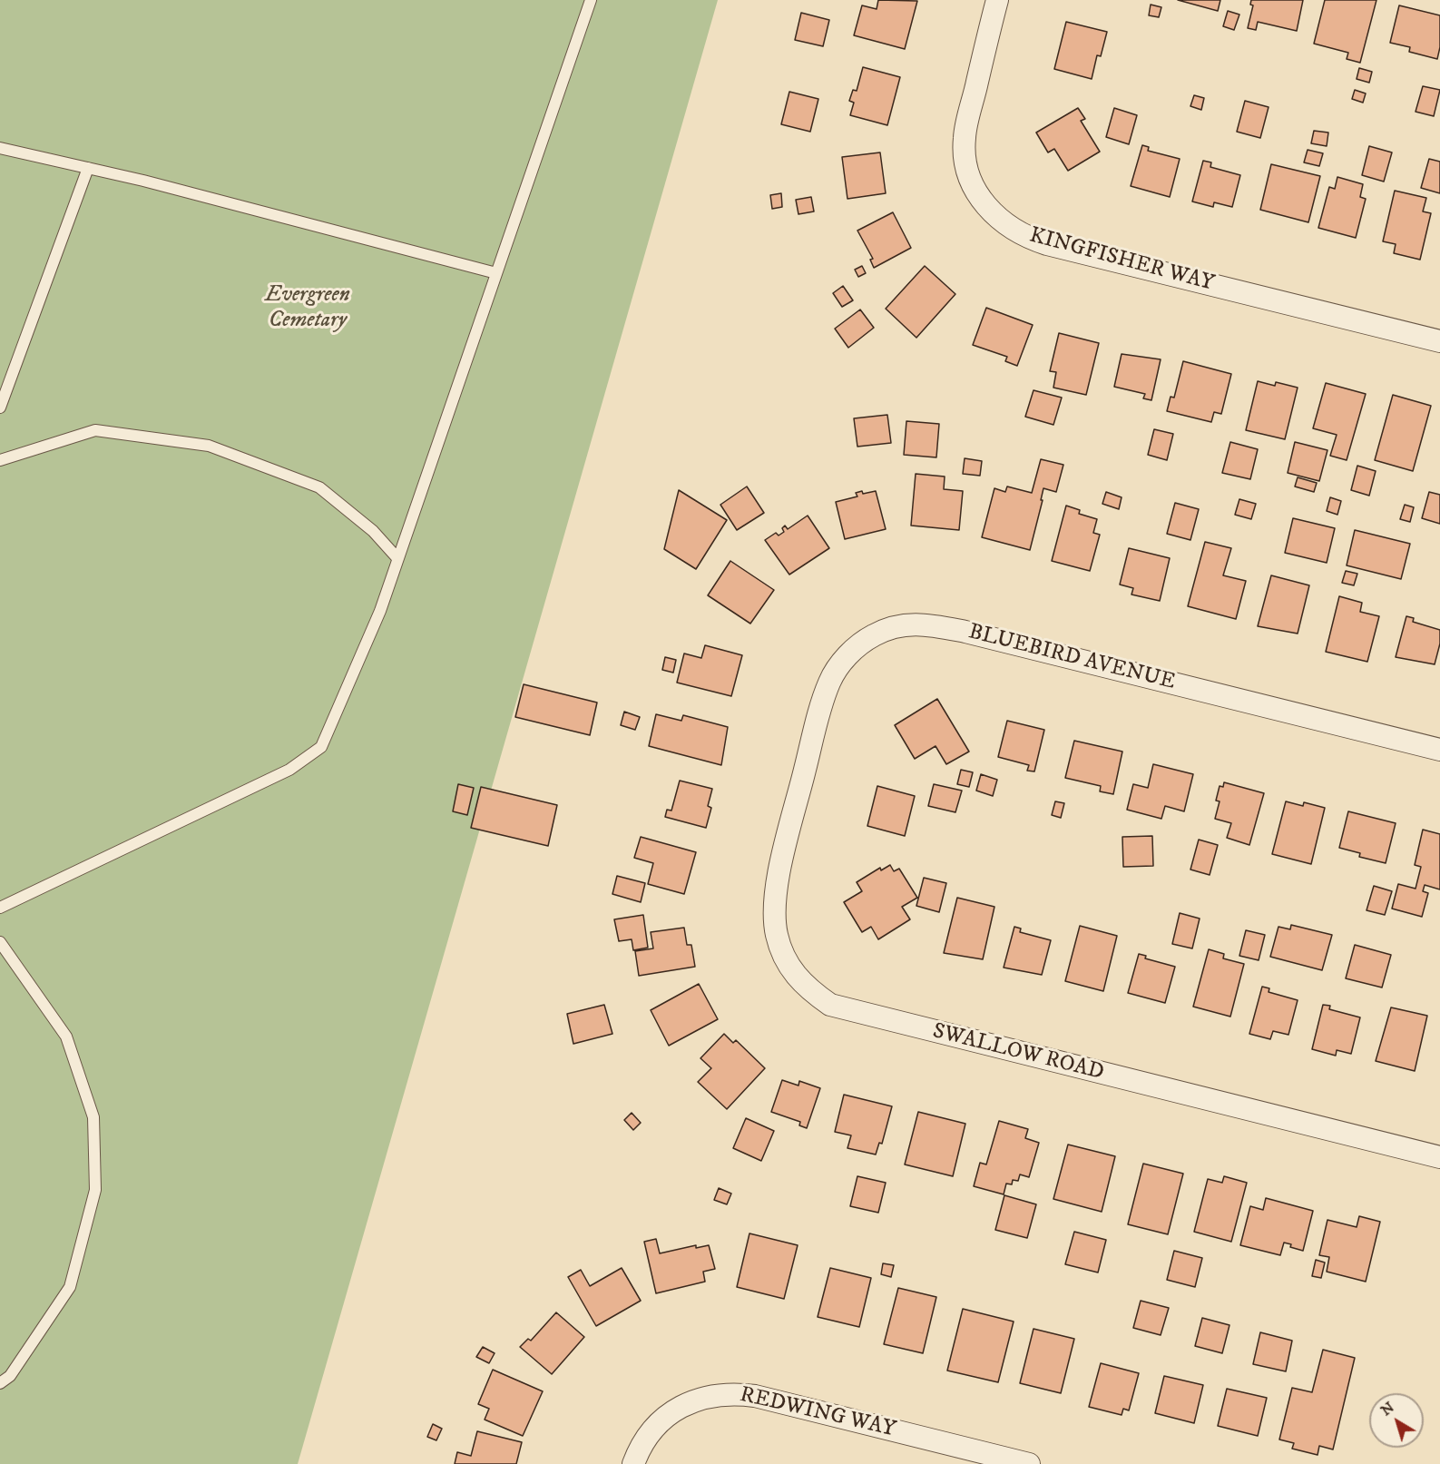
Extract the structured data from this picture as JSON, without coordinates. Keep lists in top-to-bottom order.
{
  "streets": {
    "street": [
      "KINGFISHER WAY",
      "BLUEBIRD AVENUE",
      "SWALLOW ROAD",
      "REDWING WAY"
    ]
  },
  "crossings": [
    ["BLUEBIRD AVENUE", "SWALLOW ROAD"]
  ],
  "parks": ["Evergreen Cemetary"],
  "north": "top left"
}
